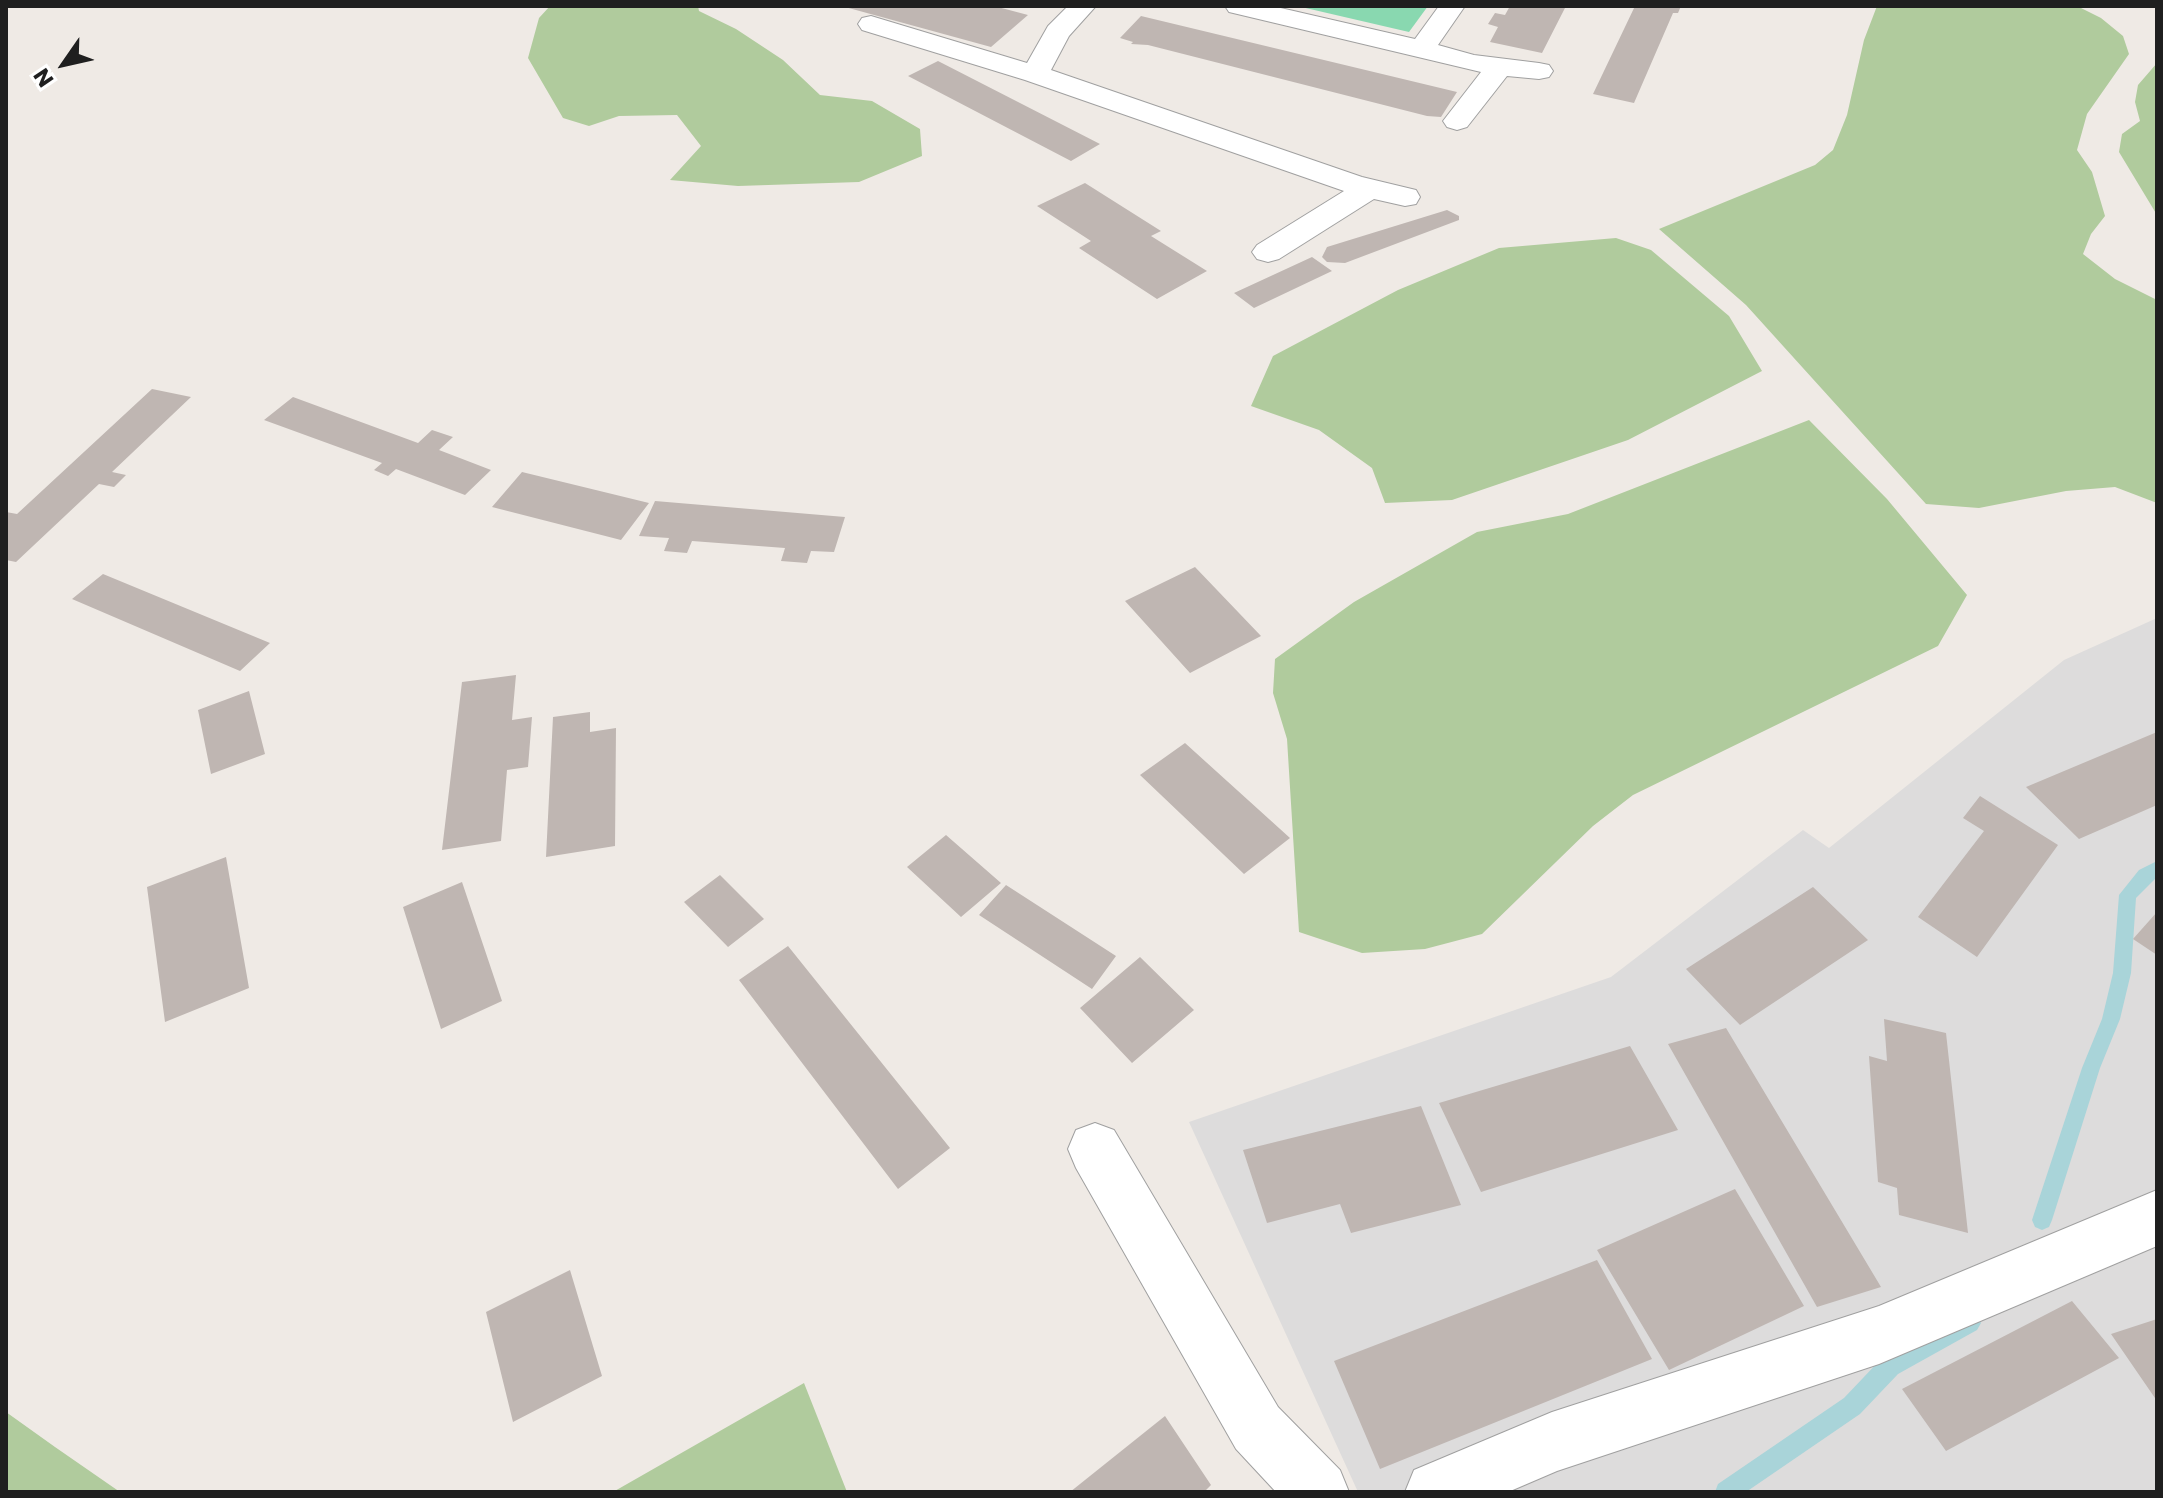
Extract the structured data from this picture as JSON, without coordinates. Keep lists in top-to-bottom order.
{
  "north": "bottom left"
}
